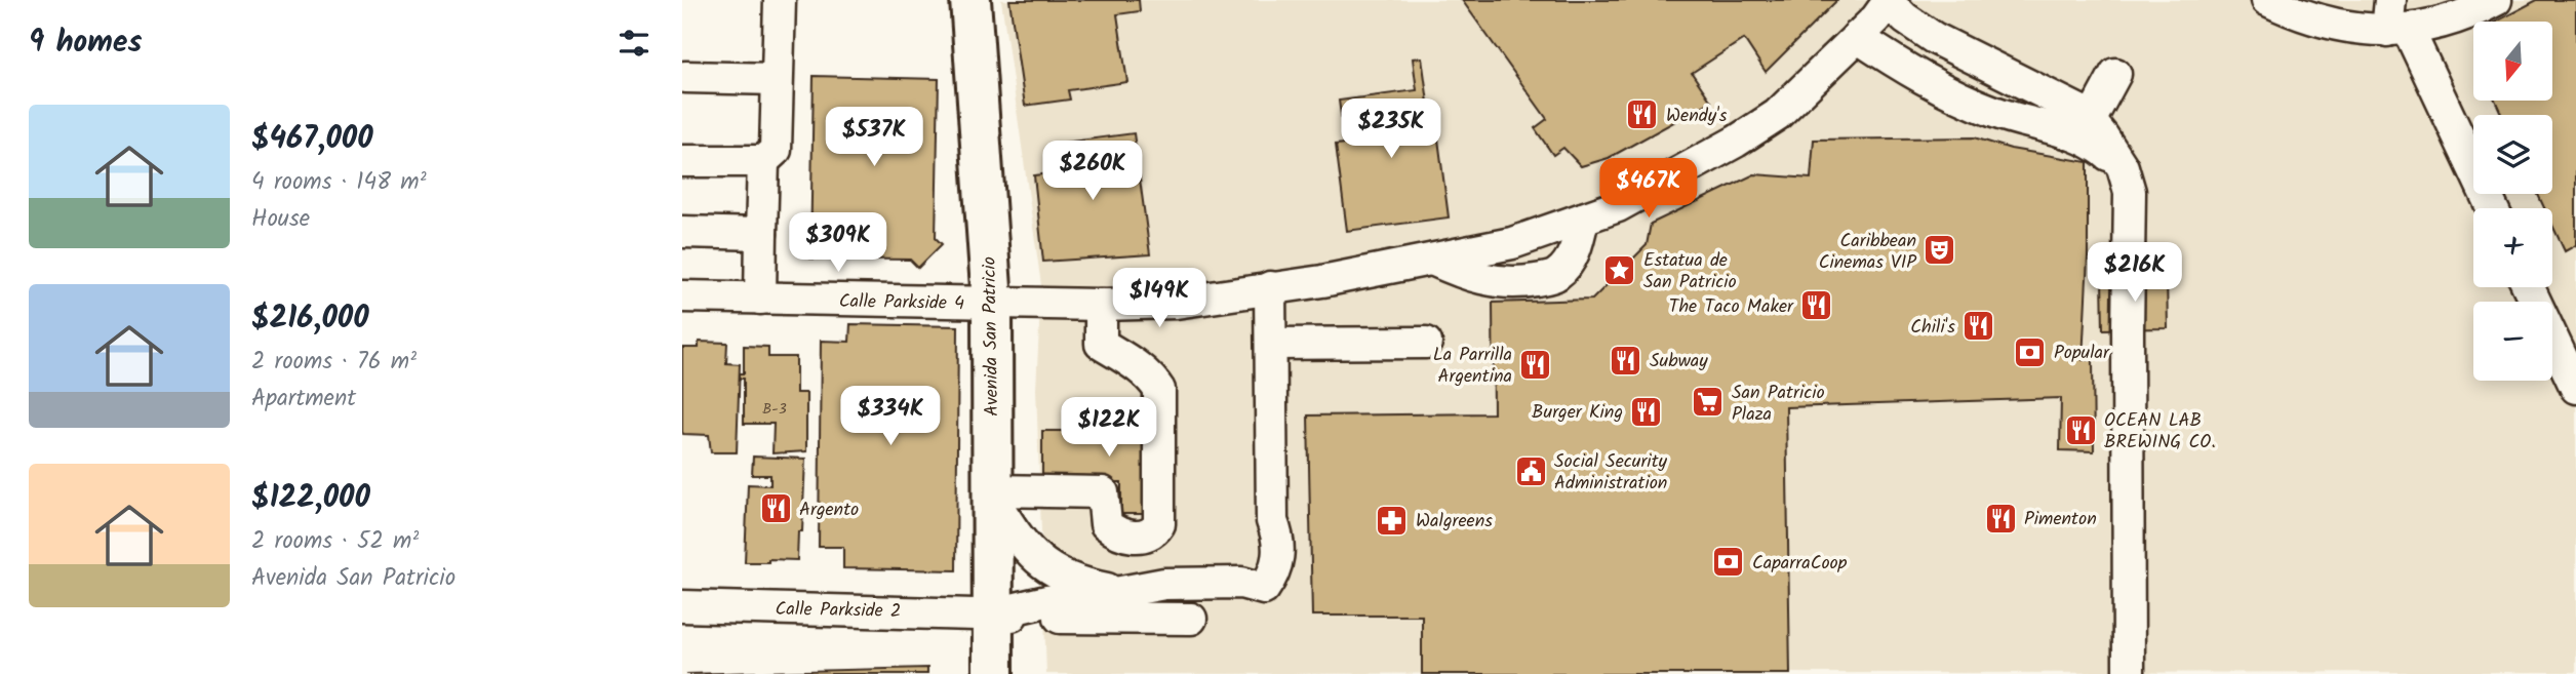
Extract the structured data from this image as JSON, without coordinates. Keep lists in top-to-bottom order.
{
  "streets": {
    "main road": ["Avenida San Patricio"],
    "street": ["Calle Parkside 4", "Calle Parkside 2"]
  },
  "crossings": [
    ["Calle Parkside 4", "Avenida San Patricio"],
    ["Avenida San Patricio", "Calle Parkside 2"]
  ],
  "places": {
    "restaurant": [
      "Wendy's",
      "The Taco Maker",
      "Chili's",
      "Subway",
      "La Parrilla Argentina",
      "Burger King",
      "OCEAN LAB BREWING CO.",
      "Argento",
      "Pimenton"
    ],
    "theatre": ["Caribbean Cinemas VIP"],
    "place": ["Estatua de San Patricio"],
    "bank": ["Popular", "CaparraCoop"],
    "supermarket": ["San Patricio Plaza"],
    "public building": ["Social Security Administration"],
    "pharmacy": ["Walgreens"]
  },
  "house_numbers": ["B-3"],
  "north": "bottom",
  "page": {
    "heading": "9 homes",
    "map_buttons": ["+", "−"],
    "list": [
      {
        "name": "$467,000",
        "note": "4 rooms · 148 m² · House"
      },
      {
        "name": "$216,000",
        "note": "2 rooms · 76 m² · Apartment"
      },
      {
        "name": "$122,000",
        "note": "2 rooms · 52 m² · Avenida San Patricio"
      }
    ],
    "price": [
      "$235K",
      "$537K",
      "$260K",
      "$467K",
      "$309K",
      "$216K",
      "$149K",
      "$334K",
      "$122K"
    ]
  }
}
